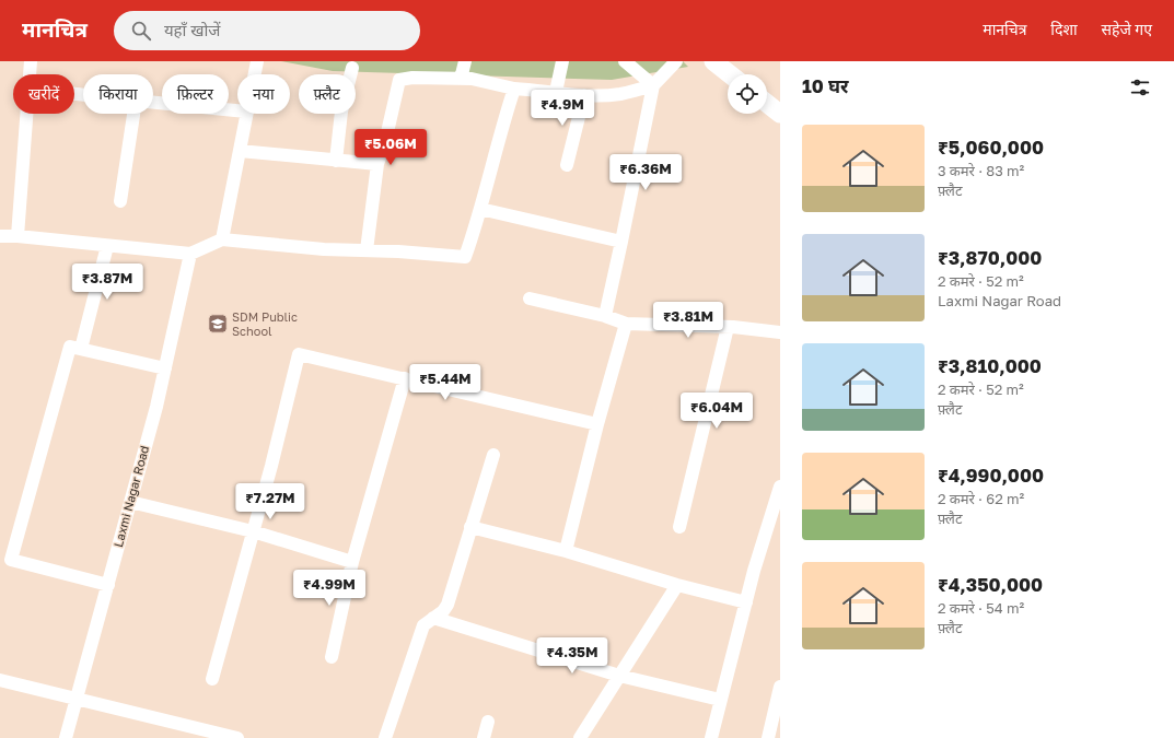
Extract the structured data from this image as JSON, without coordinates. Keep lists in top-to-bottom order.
{
  "streets": {
    "street": ["Laxmi Nagar Road"]
  },
  "places": {
    "school or university": ["SDM Public School"]
  },
  "page": {
    "header": "मानचित्र",
    "search": "यहाँ खोजें",
    "nav": ["मानचित्र", "दिशा", "सहेजे गए"],
    "heading": "10 घर",
    "chip": [
      "खरीदें",
      "किराया",
      "फ़िल्टर",
      "नया",
      "फ़्लैट"
    ],
    "price": [
      "₹4.9M",
      "₹5.06M",
      "₹6.36M",
      "₹3.87M",
      "₹3.81M",
      "₹5.44M",
      "₹6.04M",
      "₹7.27M",
      "₹4.99M",
      "₹4.35M"
    ],
    "list": [
      {
        "name": "₹5,060,000",
        "note": "3 कमरे · 83 m² · फ़्लैट"
      },
      {
        "name": "₹3,870,000",
        "note": "2 कमरे · 52 m² · Laxmi Nagar Road"
      },
      {
        "name": "₹3,810,000",
        "note": "2 कमरे · 52 m² · फ़्लैट"
      },
      {
        "name": "₹4,990,000",
        "note": "2 कमरे · 62 m² · फ़्लैट"
      },
      {
        "name": "₹4,350,000",
        "note": "2 कमरे · 54 m² · फ़्लैट"
      }
    ]
  }
}
